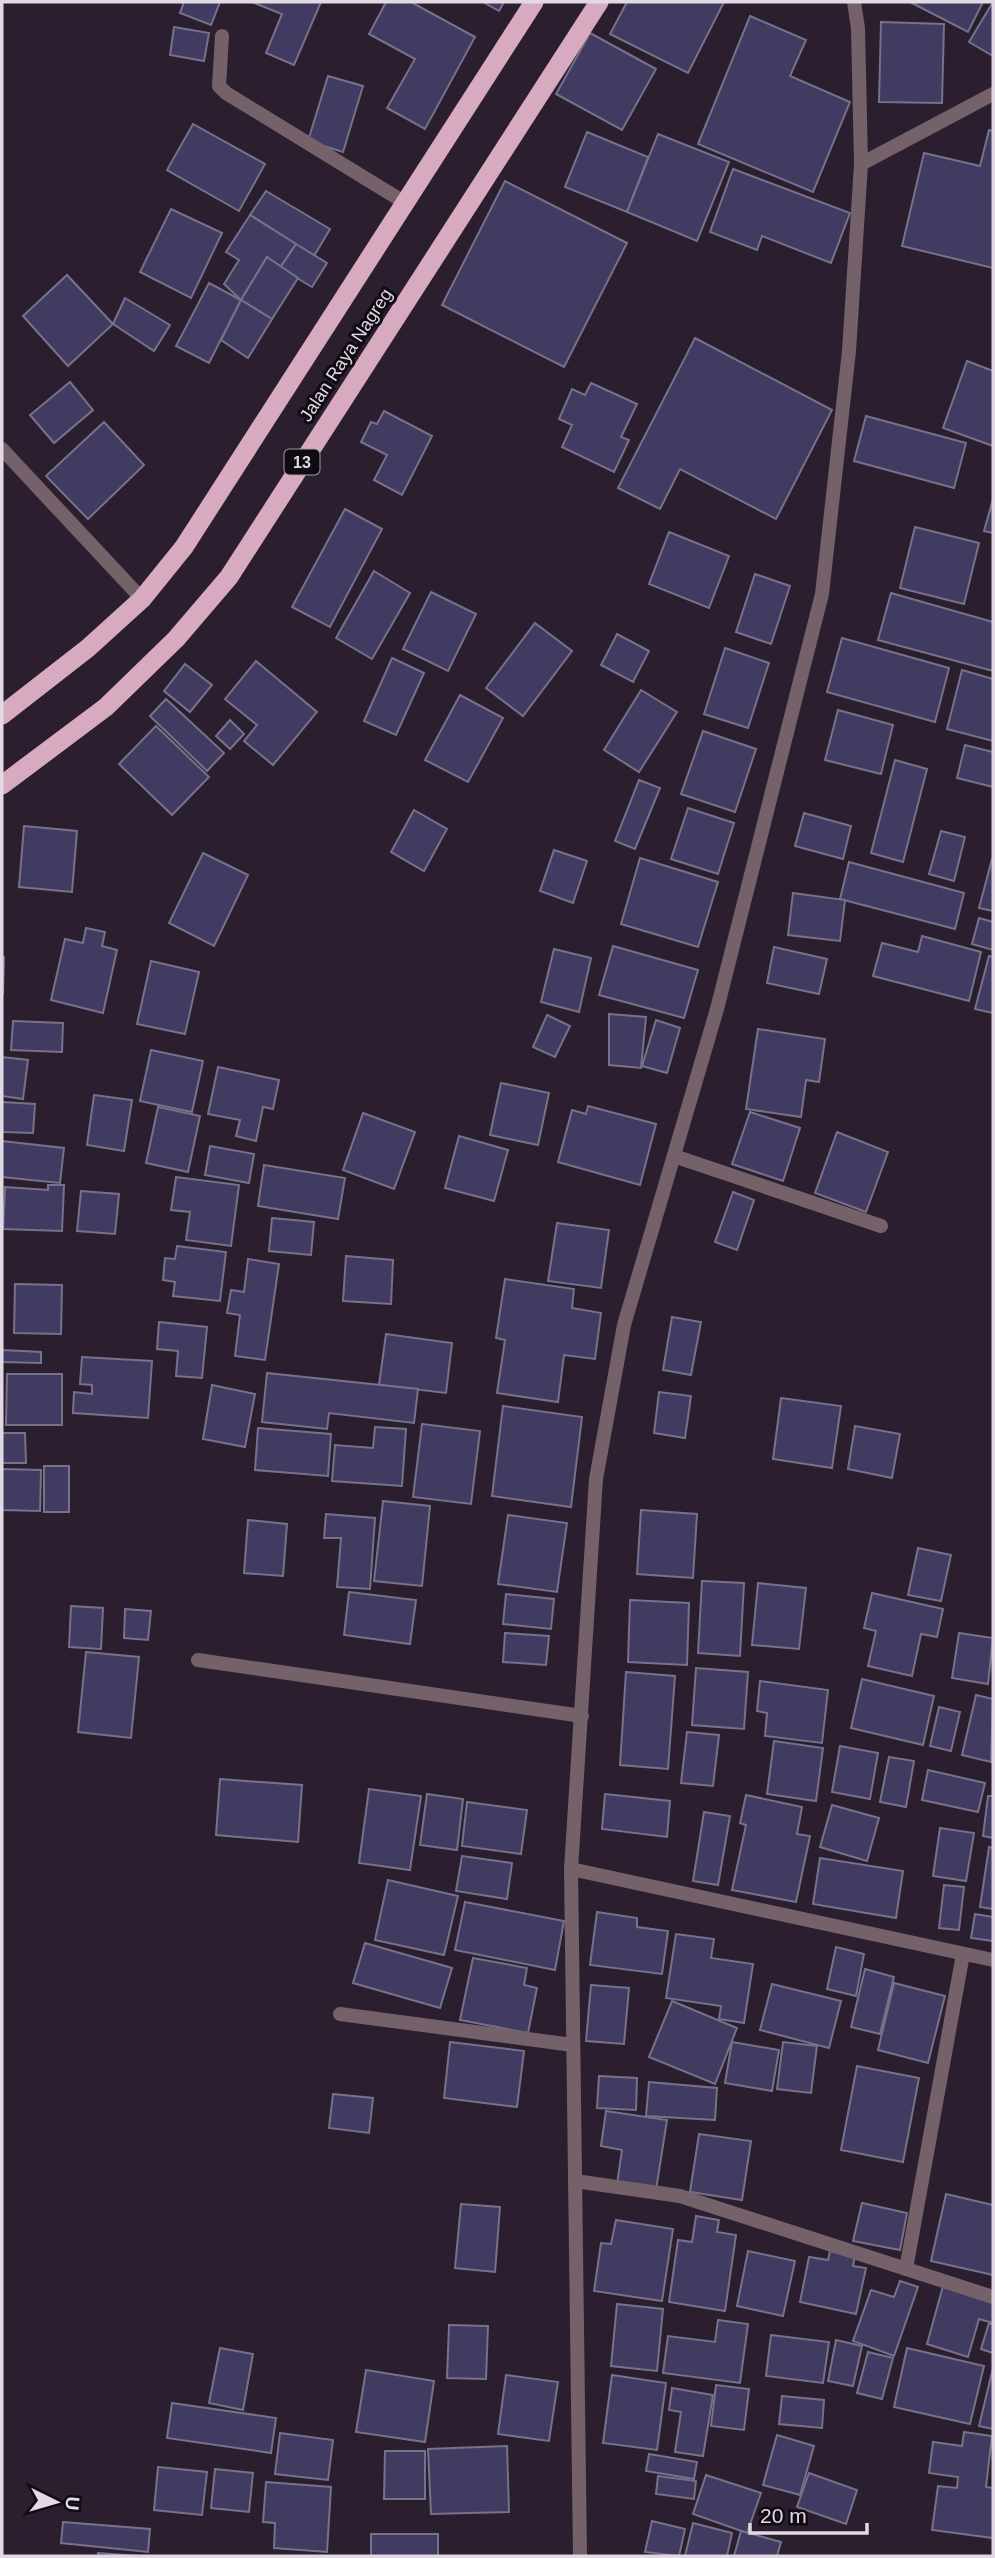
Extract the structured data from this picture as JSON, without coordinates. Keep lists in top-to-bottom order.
{
  "streets": {
    "highway": ["Jalan Raya Nagreg", "13"]
  },
  "scale_bar": "20 m",
  "north": "right"
}
